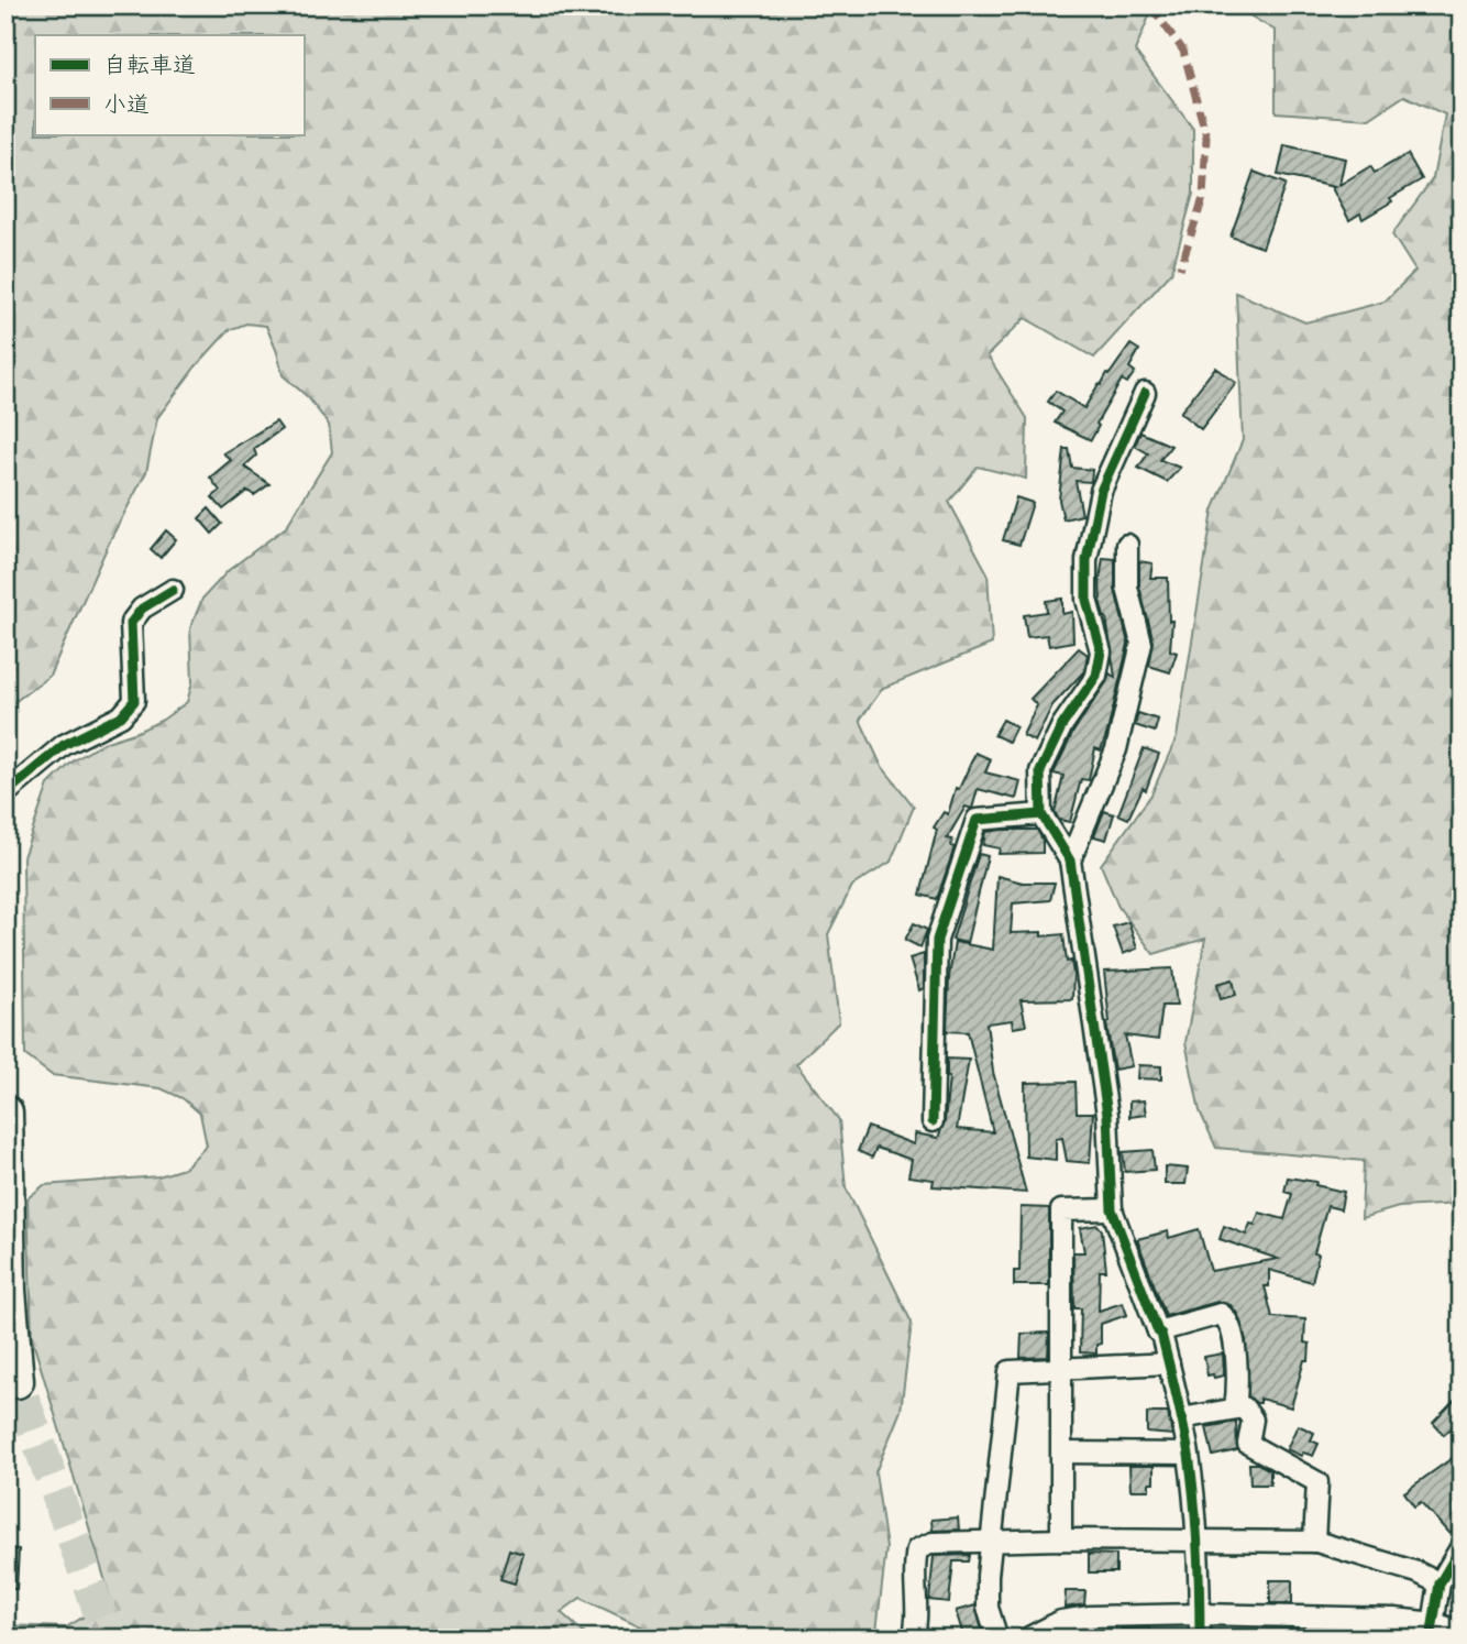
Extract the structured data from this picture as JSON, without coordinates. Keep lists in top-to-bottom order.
{
  "legend": ["自転車道", "小道"]
}
